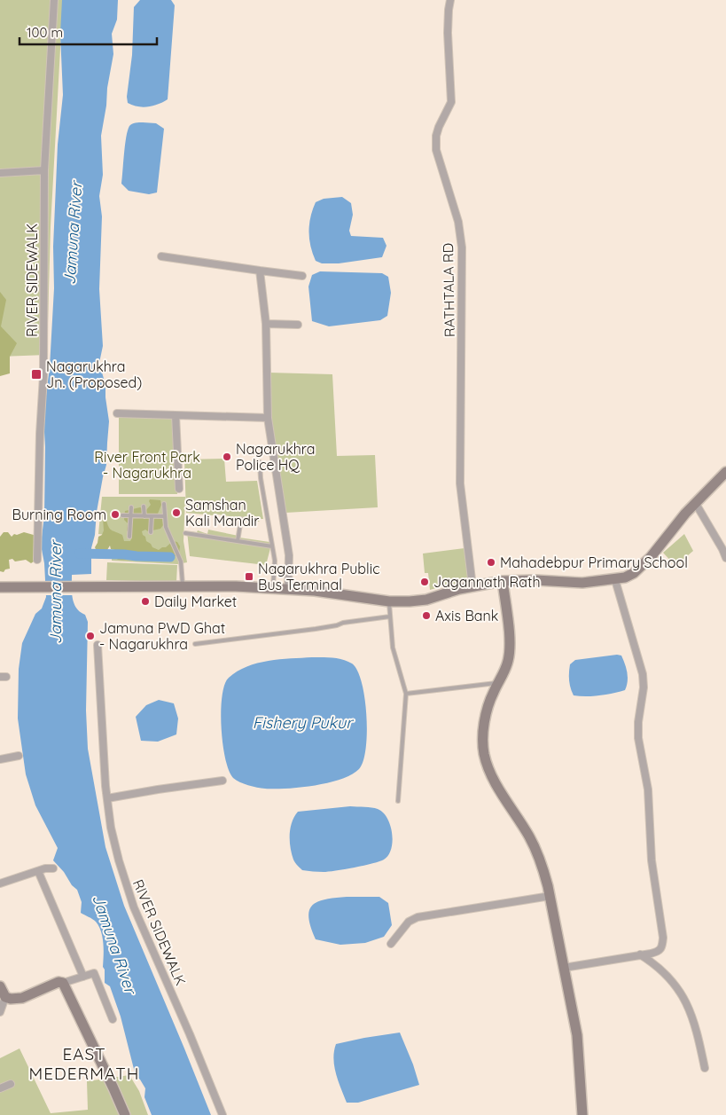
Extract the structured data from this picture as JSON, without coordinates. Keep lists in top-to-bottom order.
{
  "streets": {
    "street": ["RIVER SIDEWALK", "RATHTALA RD"]
  },
  "districts": ["EAST MEDERMATH"],
  "water": ["Jamuna River", "Fishery Pukur"],
  "parks": ["River Front Park - Nagarukhra"],
  "places": {
    "transit": ["Nagarukhra Jn. (Proposed)", "Nagarukhra Public Bus Terminal"],
    "other": [
      "Nagarukhra Police HQ",
      "Samshan Kali Mandir",
      "Burning Room",
      "Mahadebpur Primary School",
      "Jagannath Rath",
      "Daily Market",
      "Axis Bank",
      "Jamuna PWD Ghat - Nagarukhra"
    ]
  },
  "scale_bar": "100 m"
}
